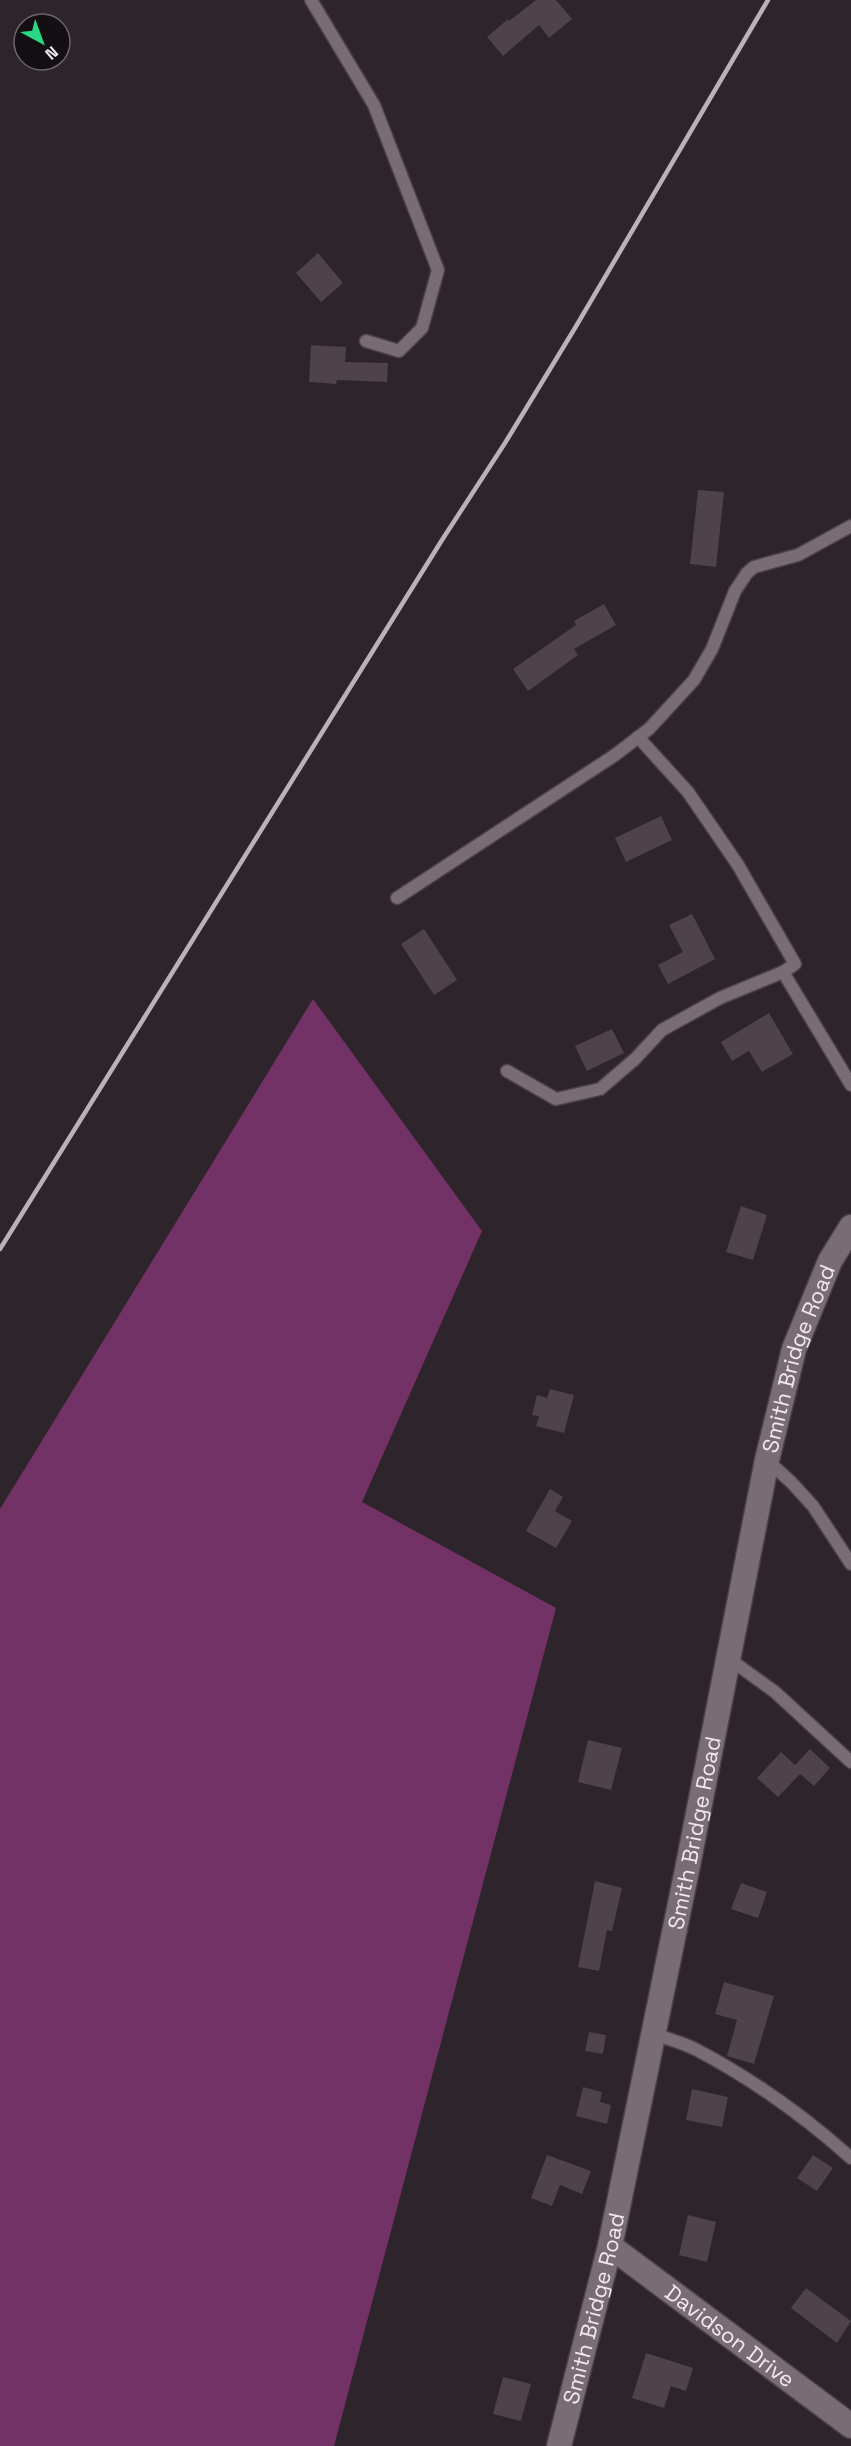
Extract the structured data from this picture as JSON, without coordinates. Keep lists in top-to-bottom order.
{
  "streets": {
    "street": ["Smith Bridge Road", "Davidson Drive"]
  },
  "crossings": [
    ["Smith Bridge Road", "Davidson Drive"]
  ],
  "north": "bottom right"
}
